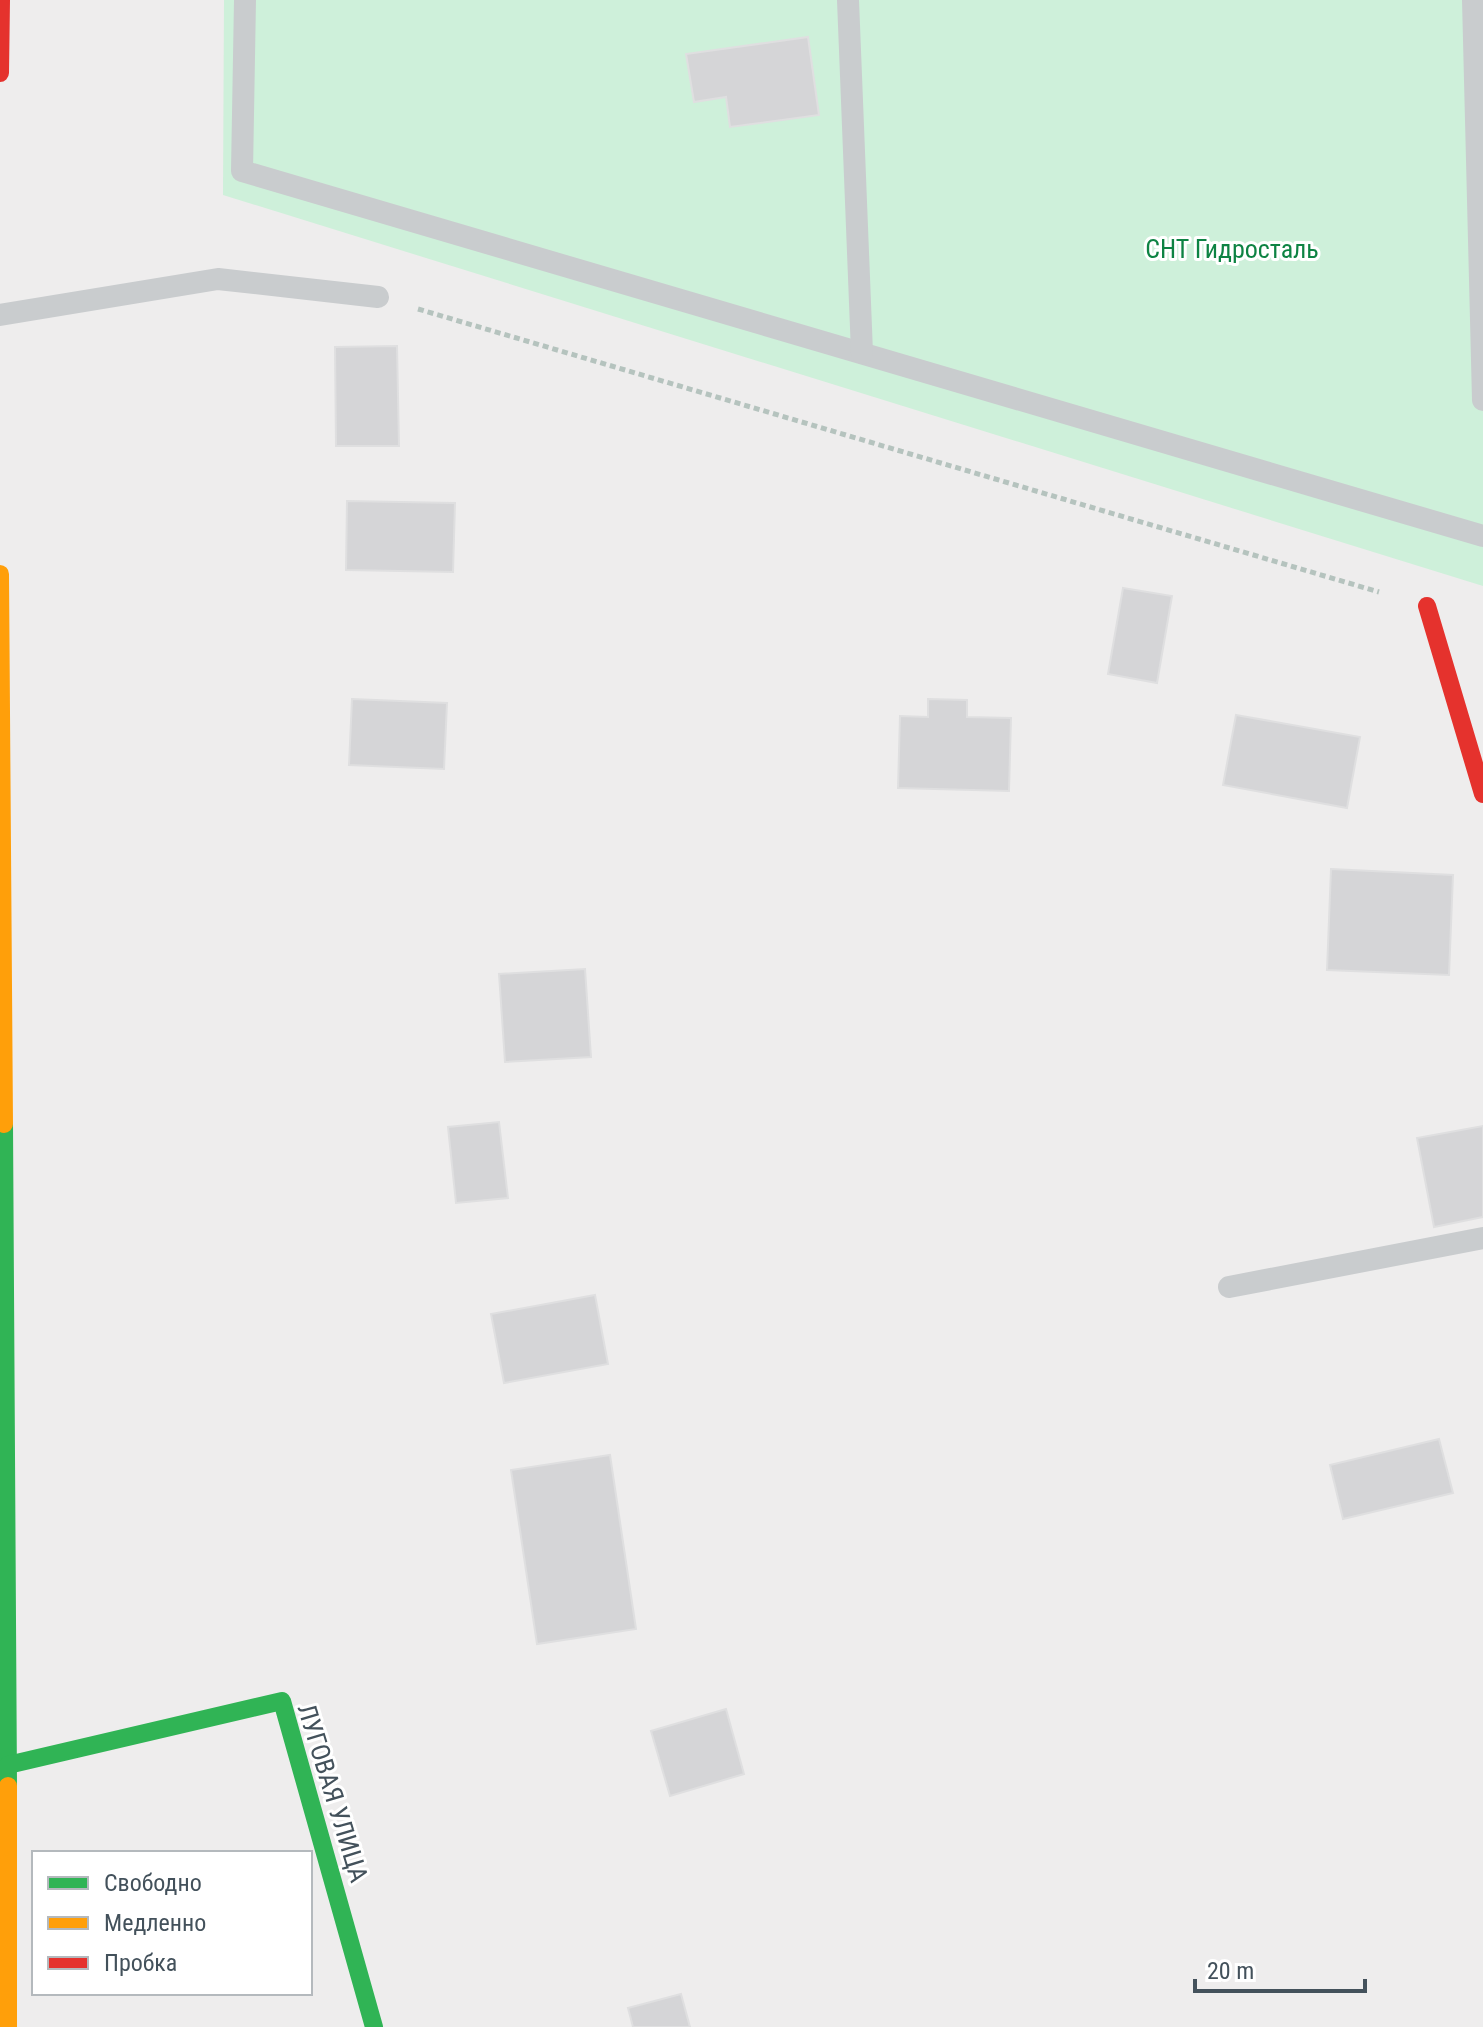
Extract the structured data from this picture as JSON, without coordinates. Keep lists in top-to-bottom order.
{
  "streets": {
    "street": ["ЛУГОВАЯ УЛИЦА"]
  },
  "parks": ["СНТ Гидросталь"],
  "legend": ["Свободно", "Медленно", "Пробка"],
  "scale_bar": "20 m"
}
